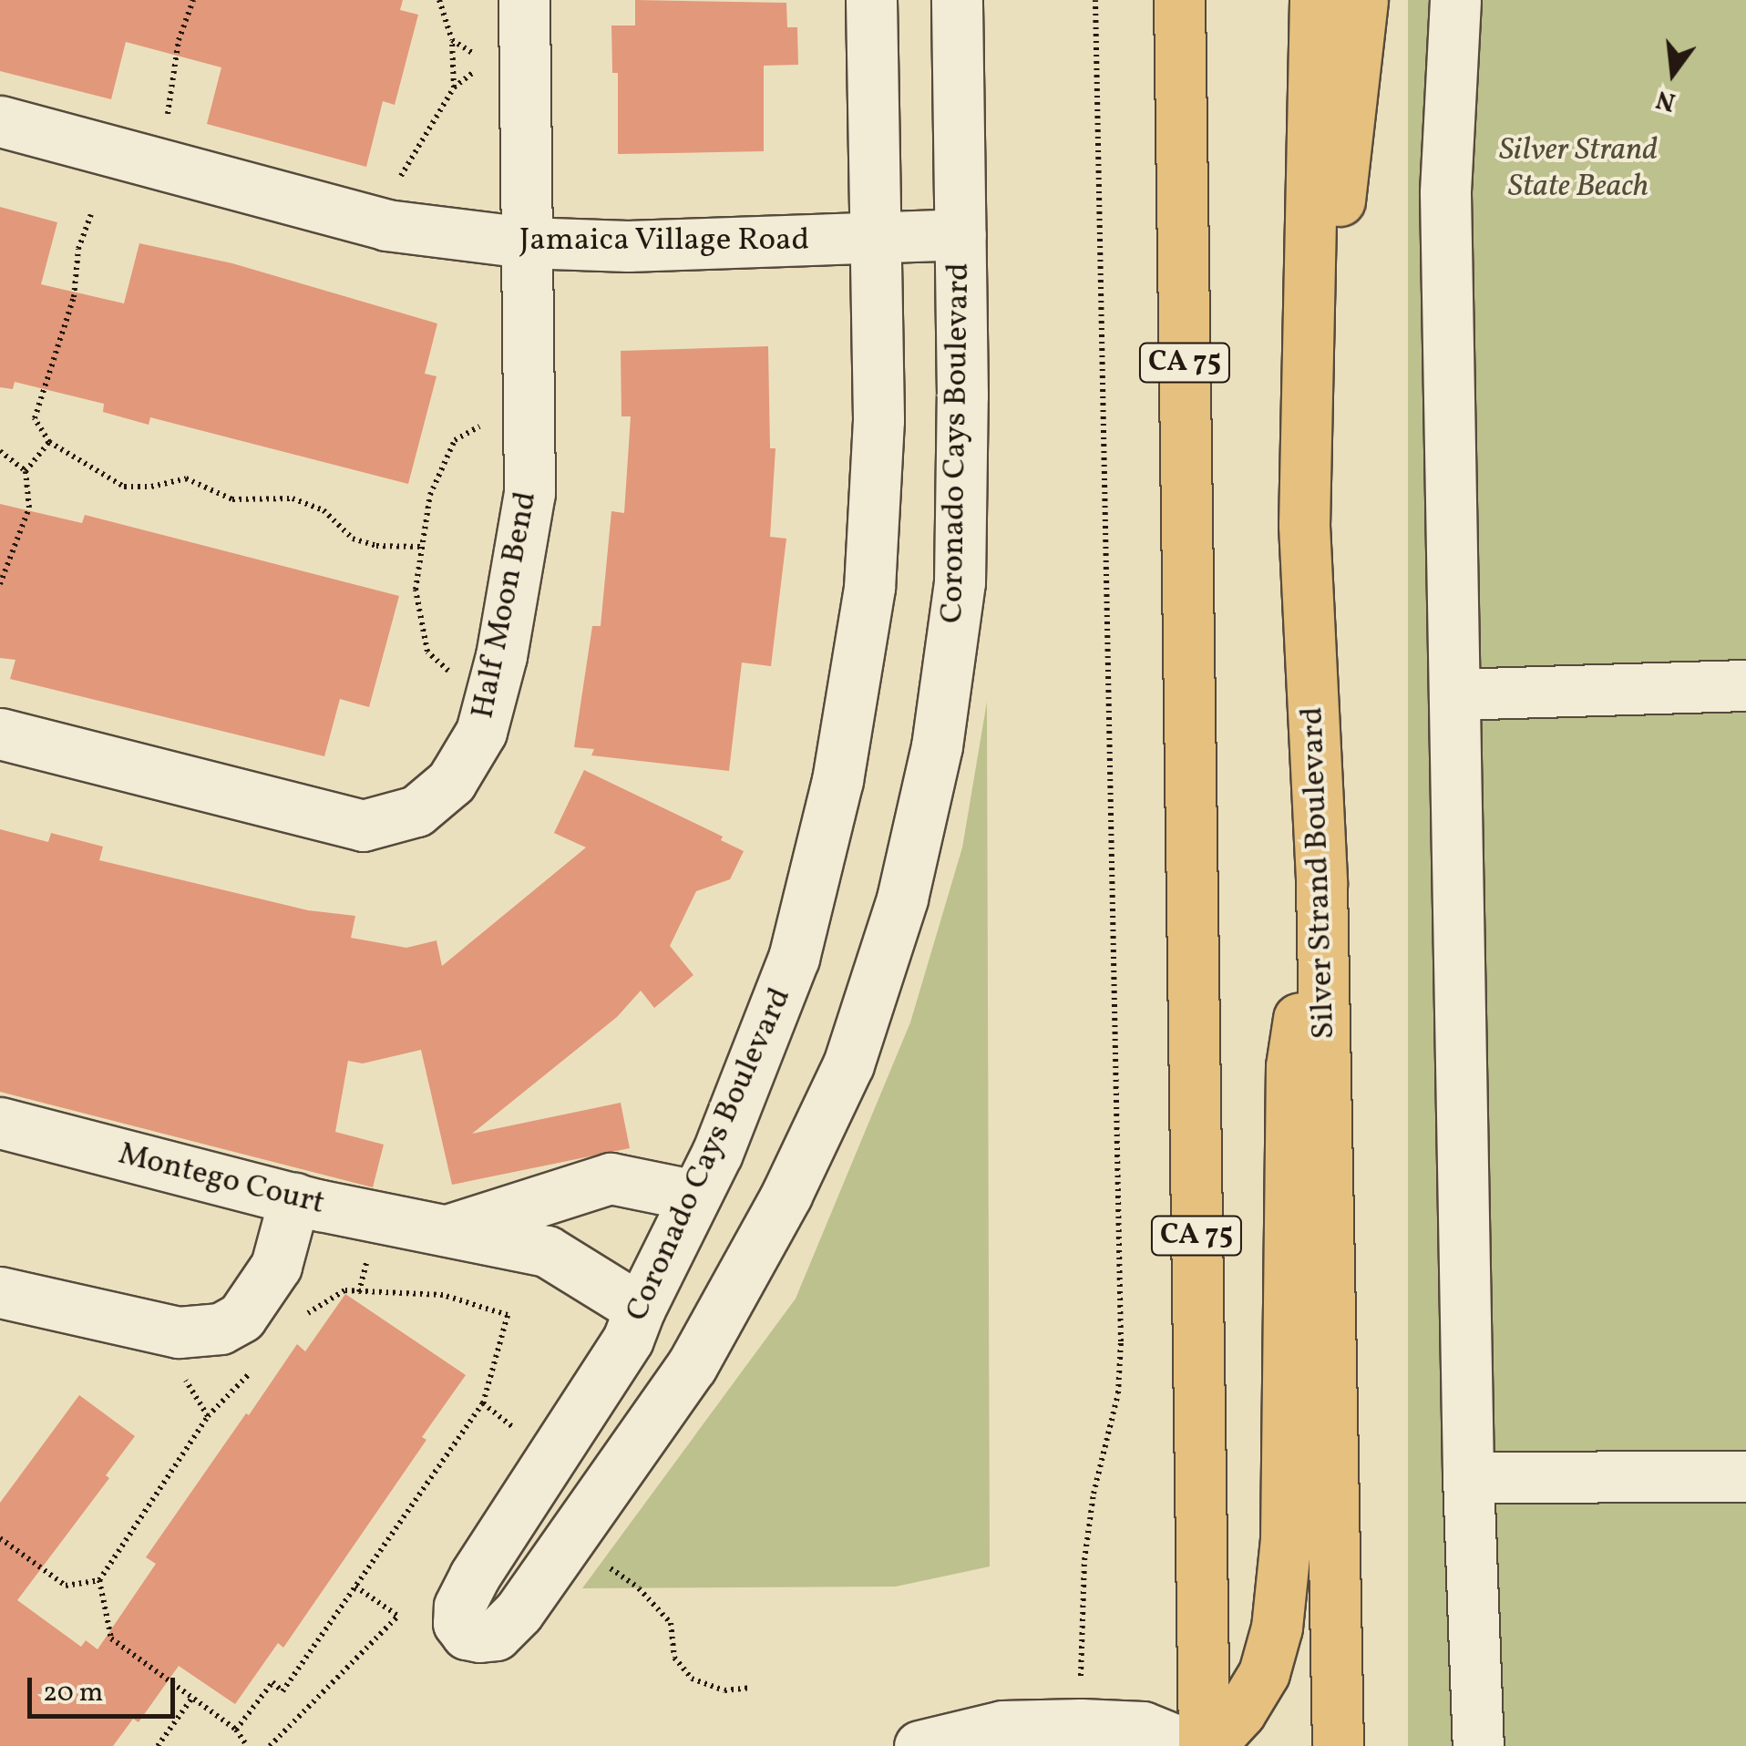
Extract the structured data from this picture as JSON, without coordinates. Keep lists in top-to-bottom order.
{
  "streets": {
    "highway": ["CA 75", "Silver Strand Boulevard"],
    "street": [
      "Jamaica Village Road",
      "Coronado Cays Boulevard",
      "Half Moon Bend",
      "Montego Court"
    ]
  },
  "crossings": [
    ["Jamaica Village Road", "Coronado Cays Boulevard"],
    ["Jamaica Village Road", "Half Moon Bend"],
    ["Coronado Cays Boulevard", "Montego Court"]
  ],
  "parks": ["Silver Strand State Beach"],
  "scale_bar": "20 m",
  "north": "bottom"
}
